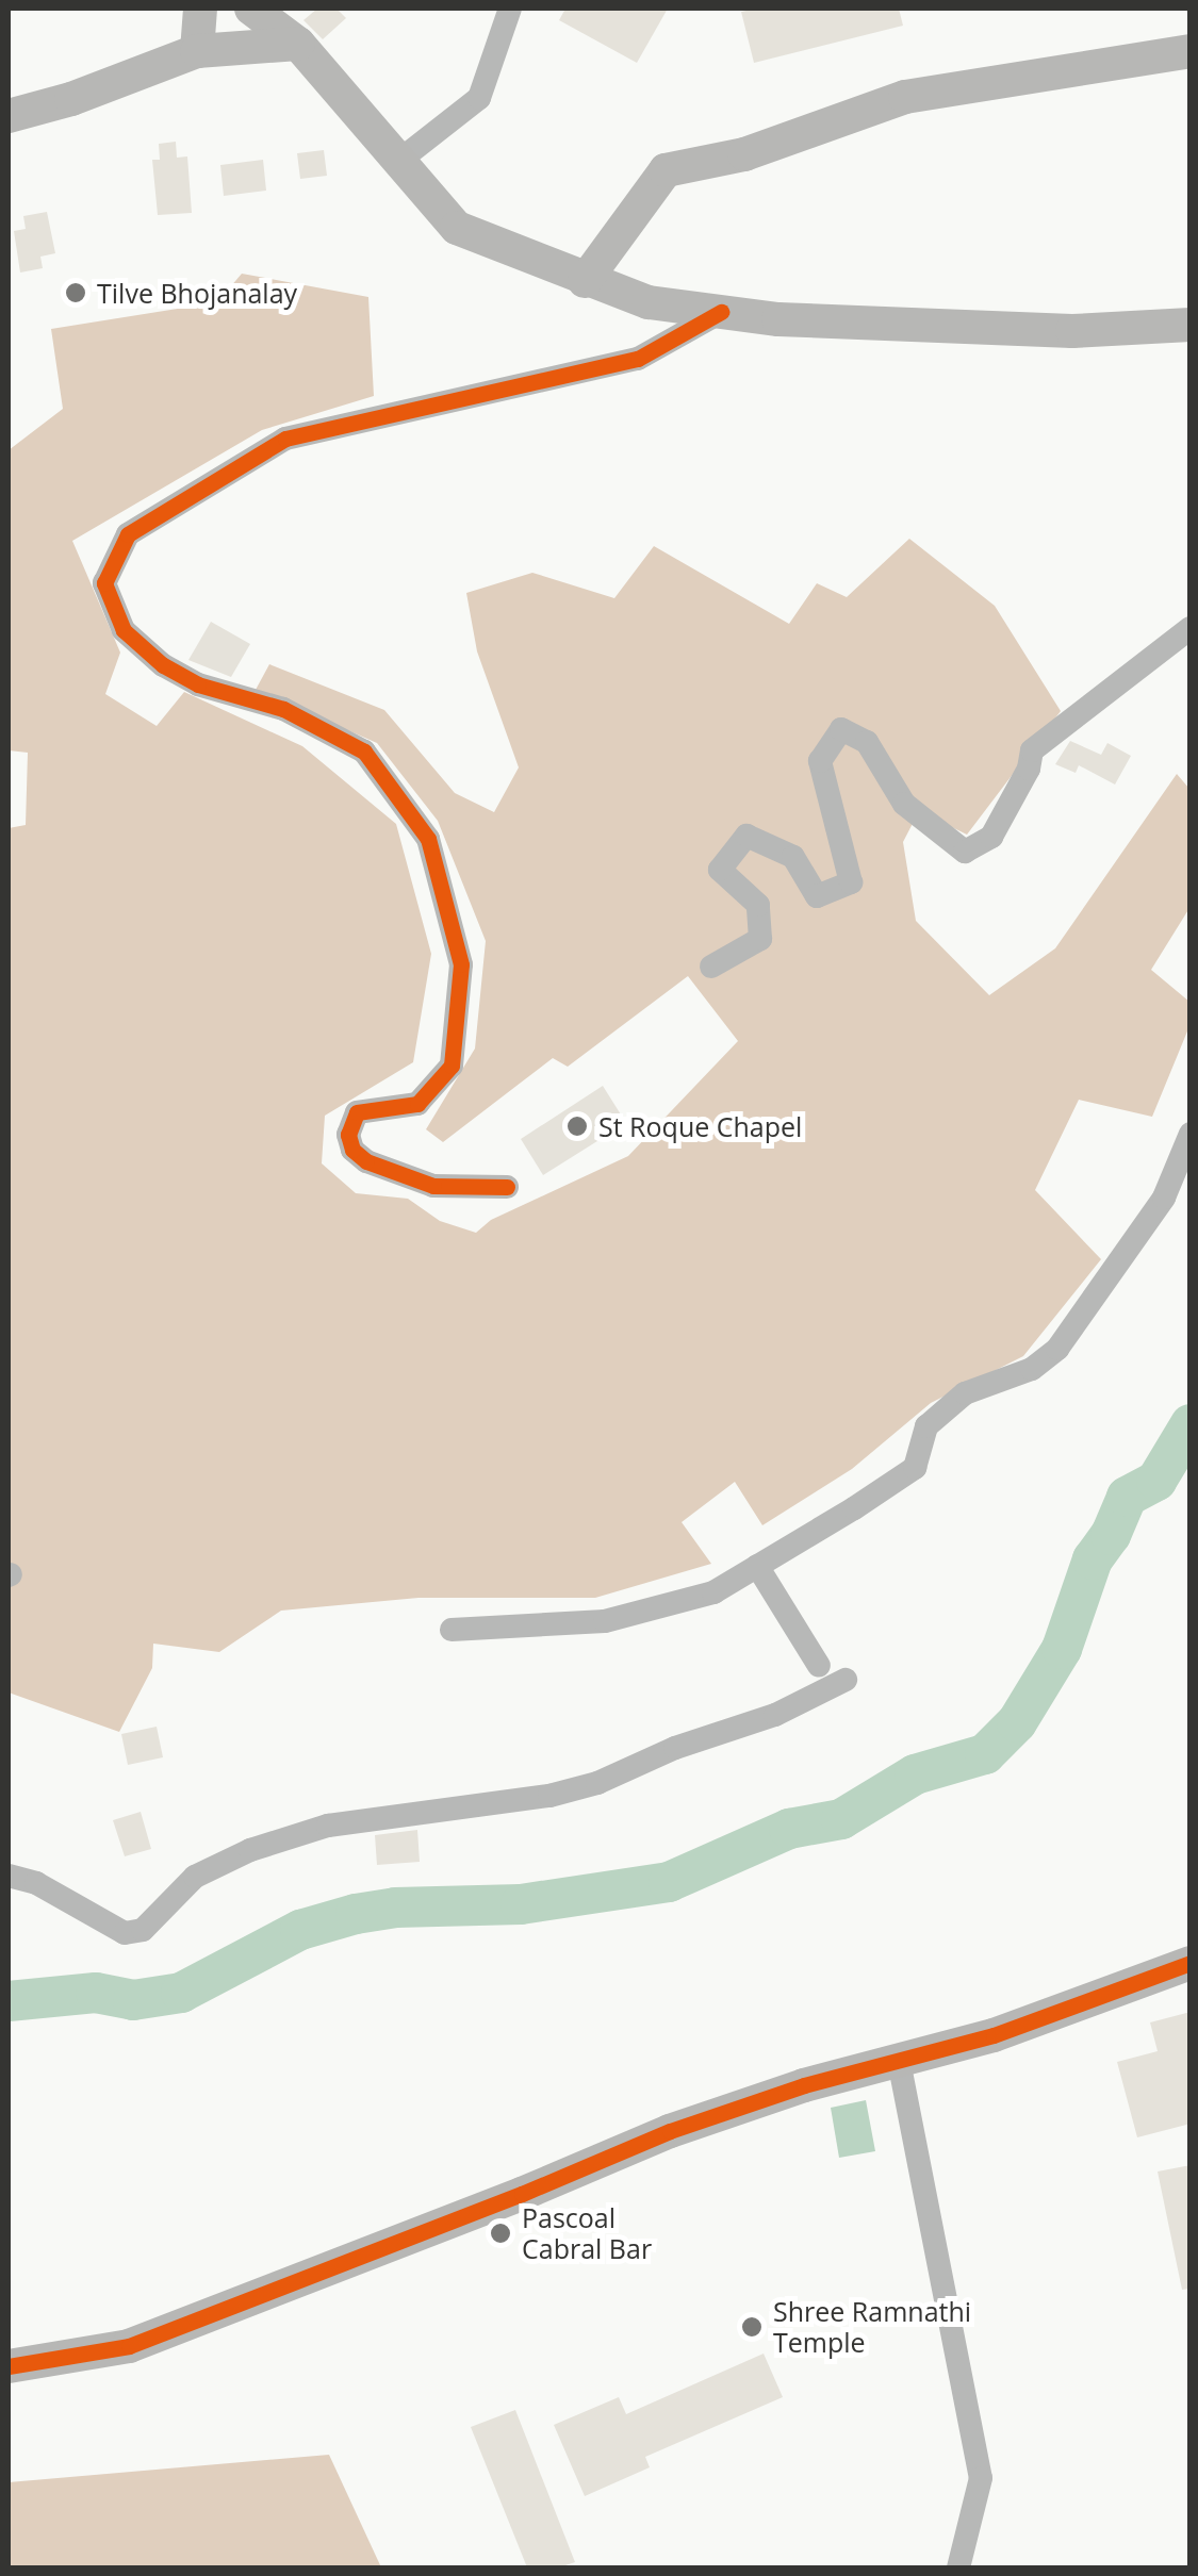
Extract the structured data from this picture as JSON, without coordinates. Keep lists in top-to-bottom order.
{
  "places": [
    "Tilve Bhojanalay",
    "St Roque Chapel",
    "Pascoal Cabral Bar",
    "Shree Ramnathi Temple"
  ]
}
